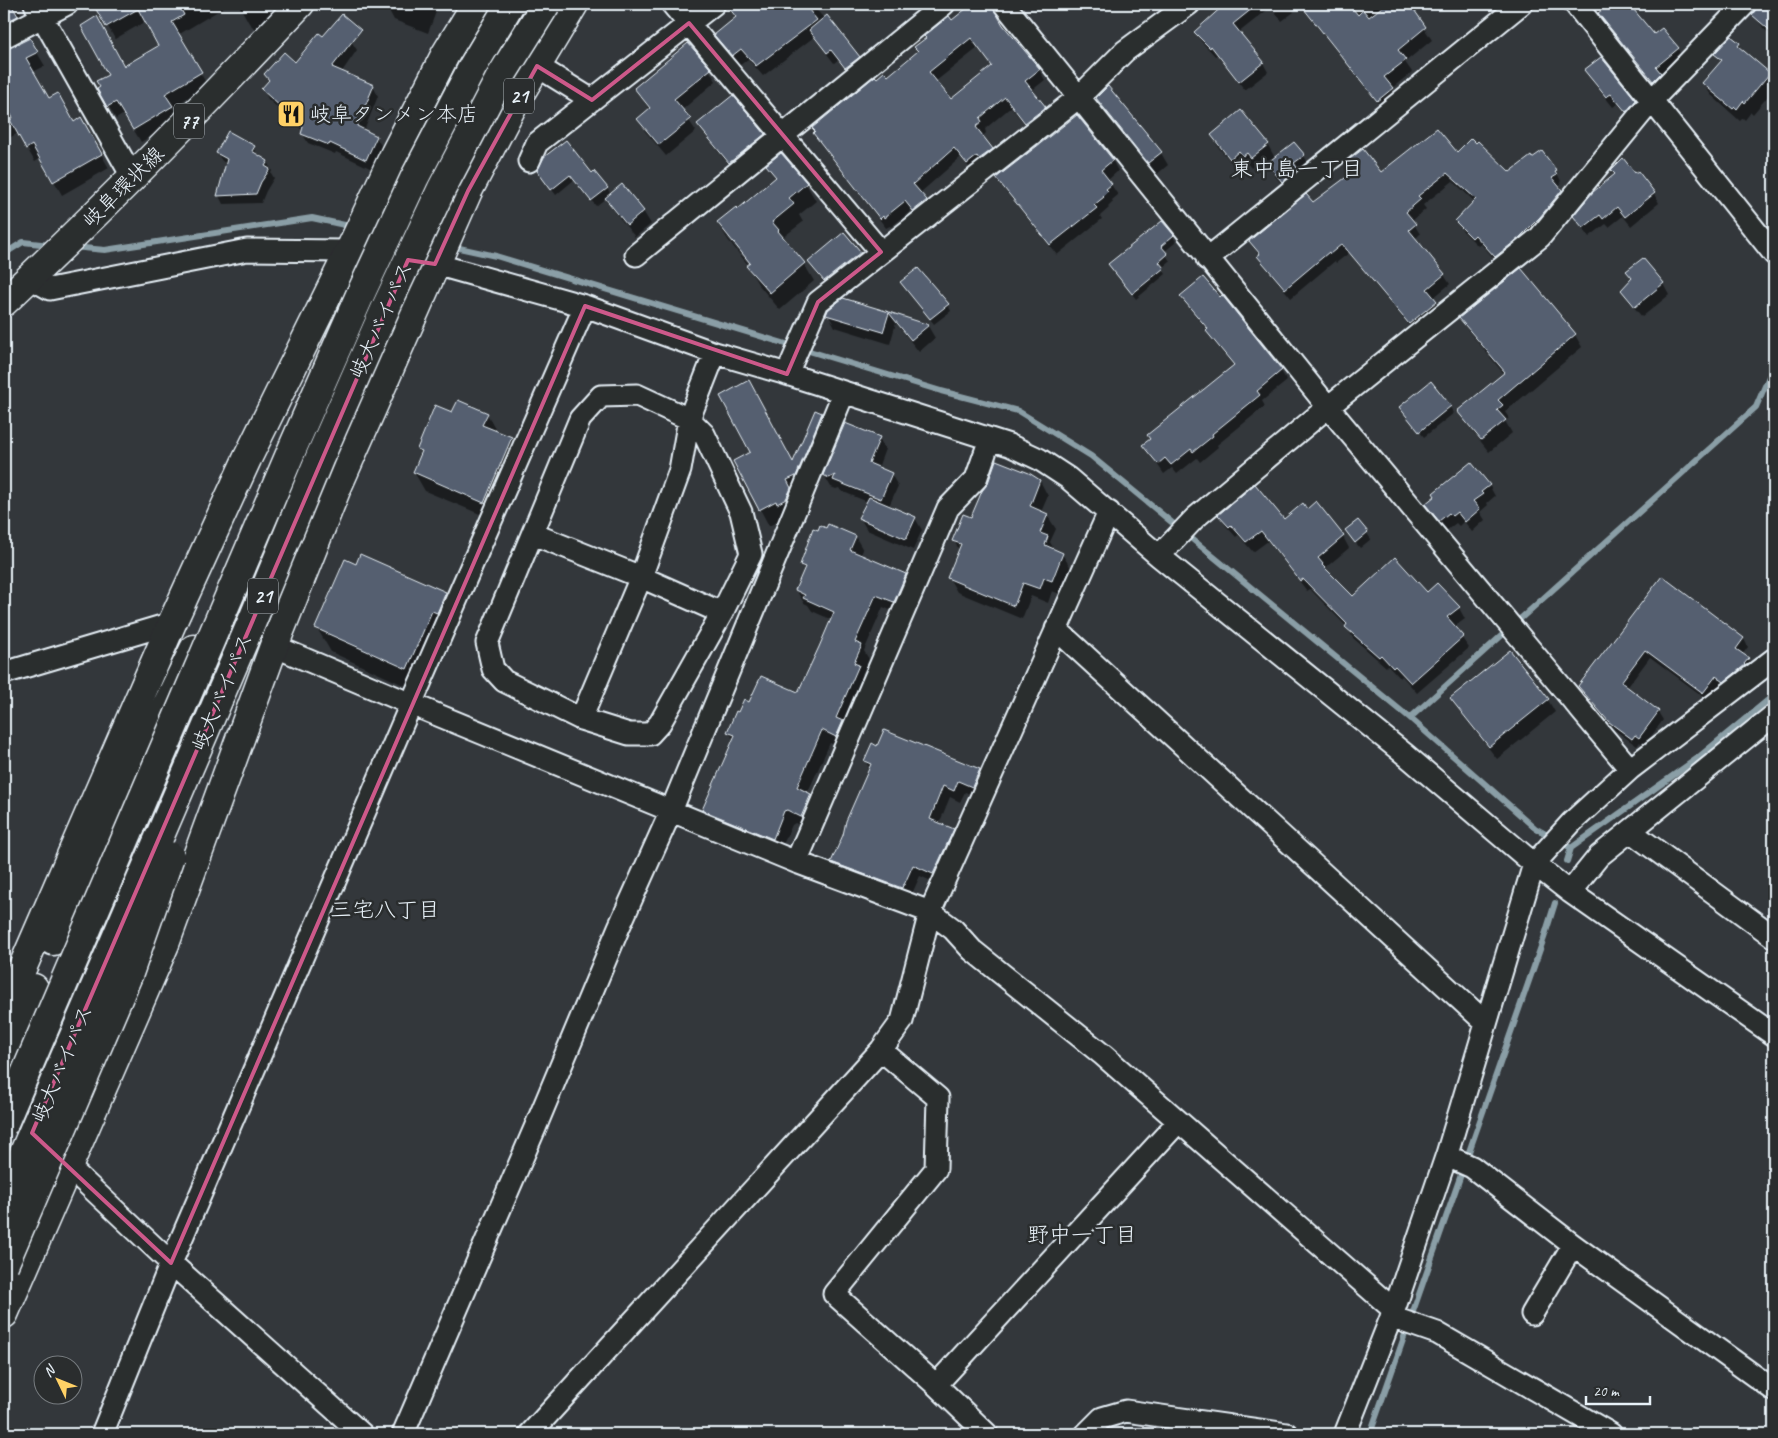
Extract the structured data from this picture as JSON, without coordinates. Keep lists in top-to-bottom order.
{
  "streets": {
    "main road": [
      "21",
      "77",
      "岐阜環状線",
      "岐大バイパス"
    ]
  },
  "crossings": [
    ["21", "岐大バイパス"]
  ],
  "districts": ["東中島一丁目", "三宅八丁目", "野中一丁目"],
  "places": {
    "restaurant": ["岐阜タンメン本店"]
  },
  "scale_bar": "20 m",
  "north": "top left"
}
